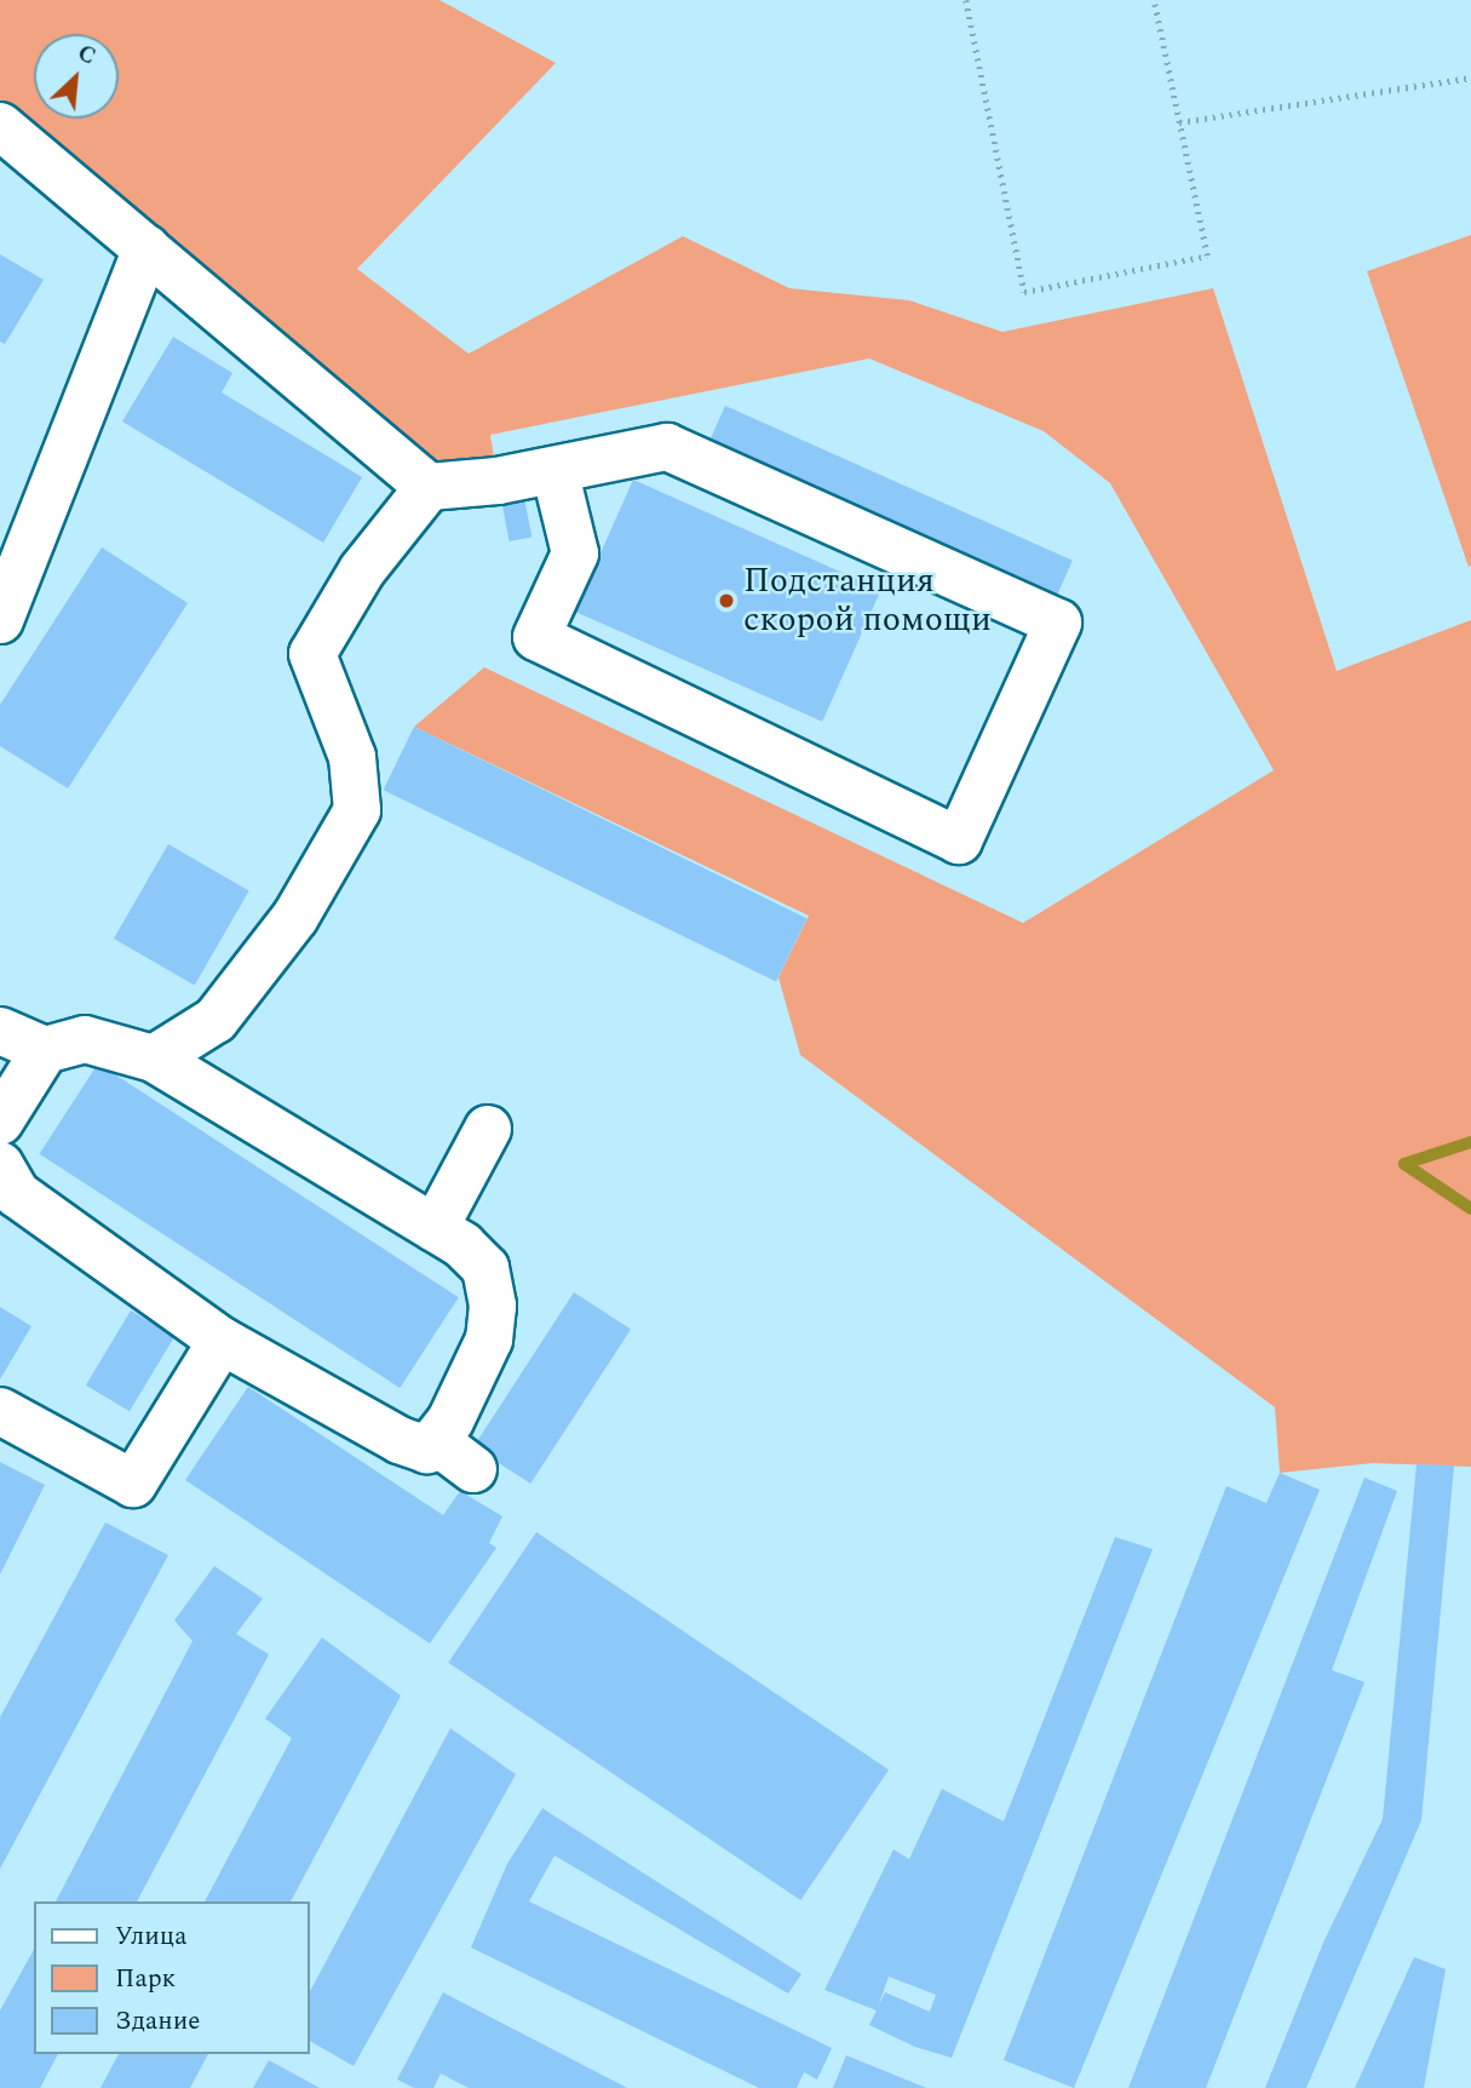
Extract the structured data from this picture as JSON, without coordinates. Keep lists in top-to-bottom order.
{
  "places": ["Подстанция скорой помощи"],
  "legend": ["Улица", "Парк", "Здание"],
  "north": "top right"
}
